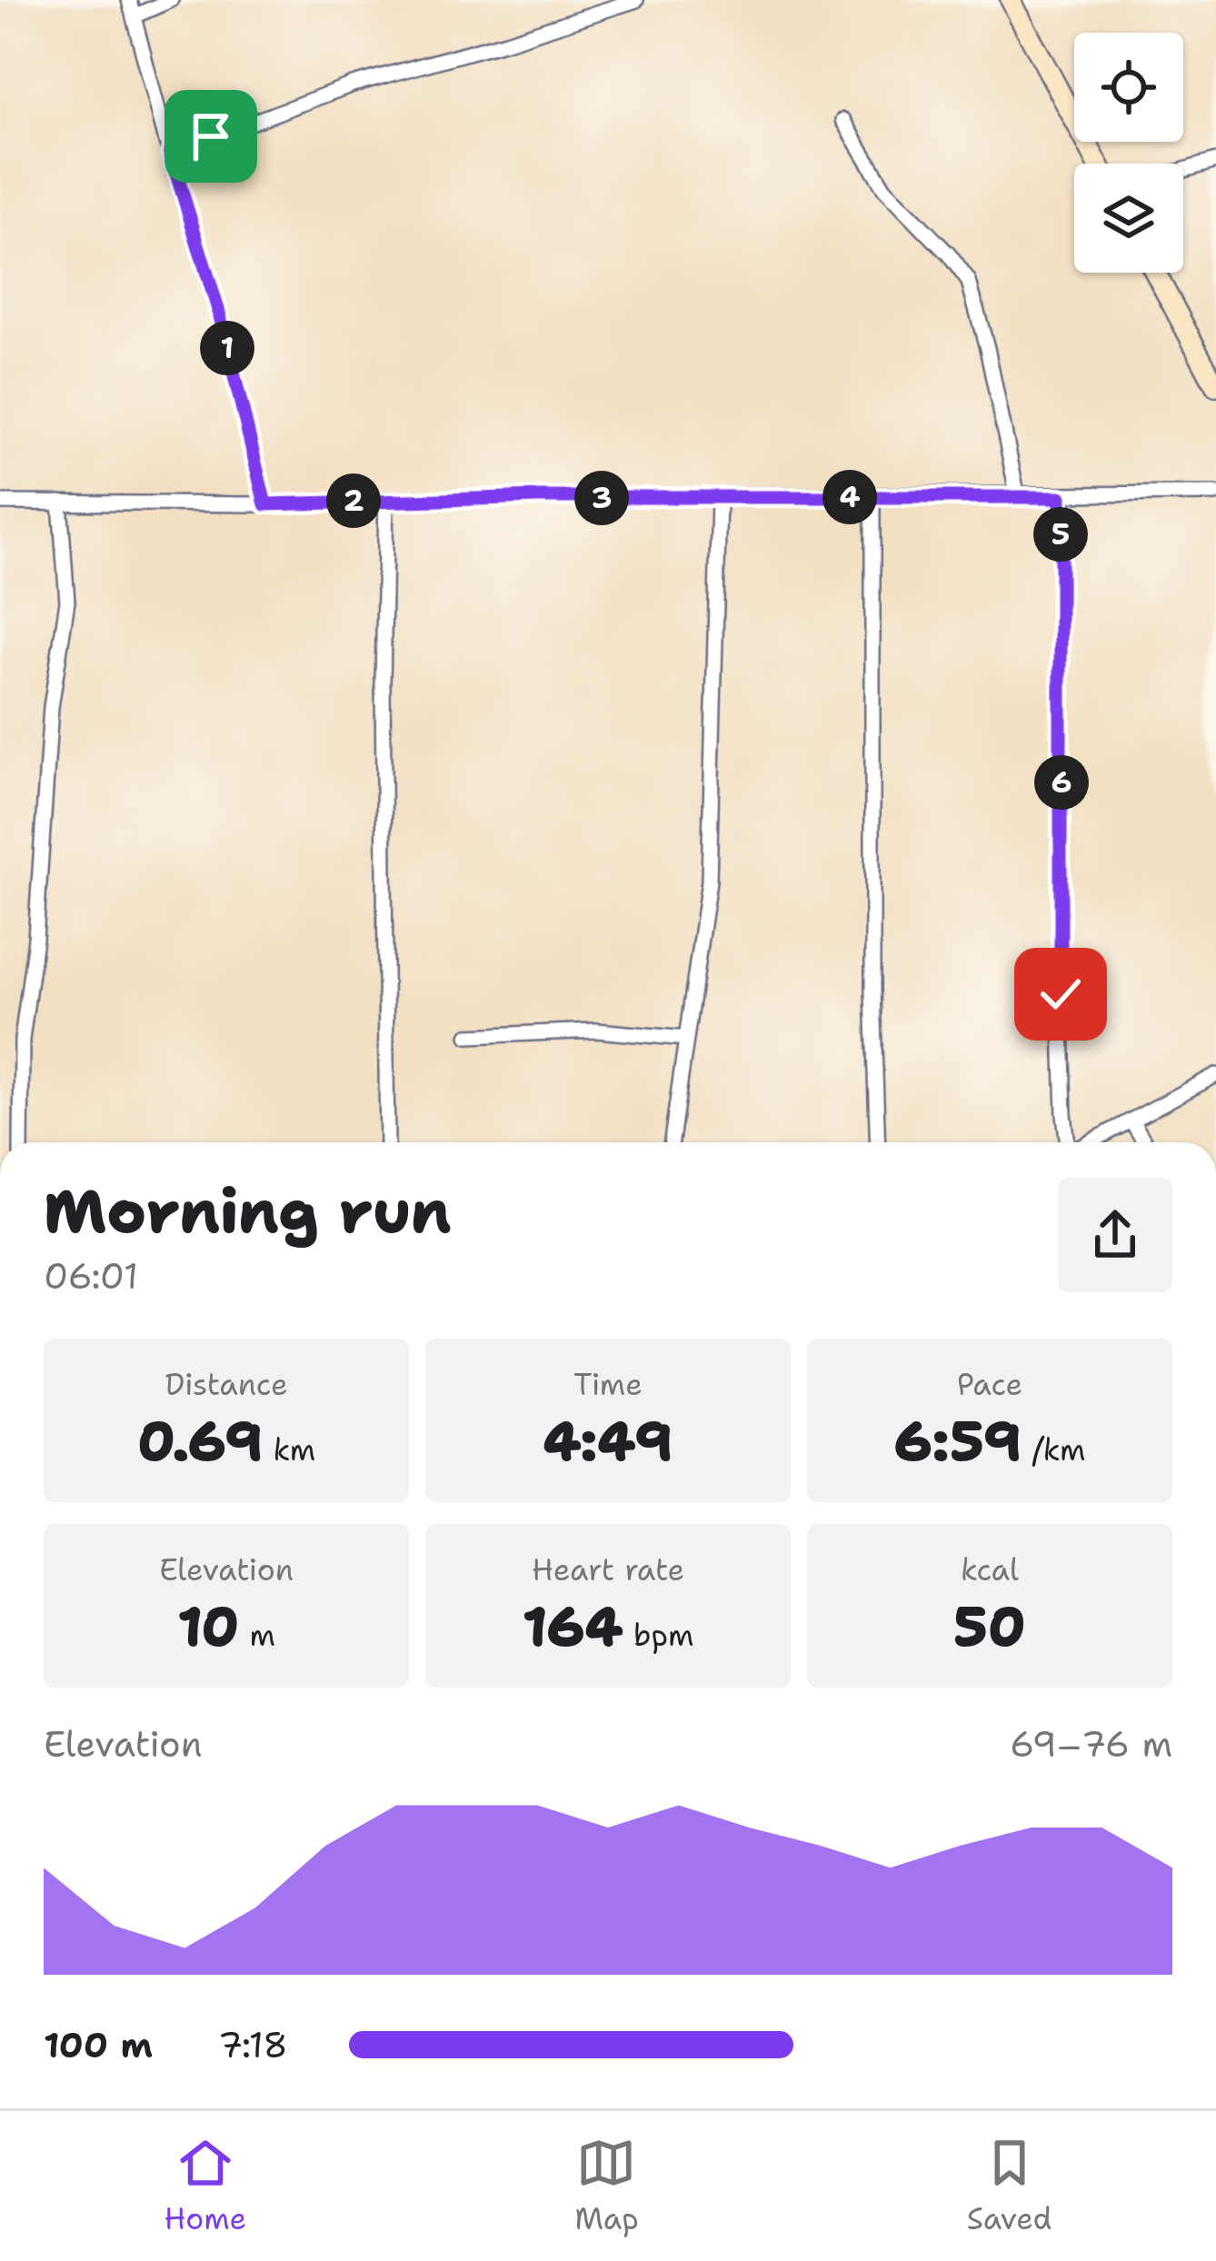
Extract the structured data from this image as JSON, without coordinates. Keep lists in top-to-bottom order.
{
  "page": {
    "pins": [
      "1",
      "4",
      "3",
      "2",
      "5",
      "6"
    ],
    "heading": ["Morning run", "06:01"],
    "stats": [
      ["Distance", "0.69 km"],
      ["Time", "4:49"],
      ["Pace", "6:59 /km"],
      ["Elevation", "10 m"],
      ["Heart rate", "164 bpm"],
      ["kcal", "50"]
    ],
    "chart": ["Elevation", "69–76 m"],
    "list": [
      {
        "name": "100 m",
        "note": "7:18"
      }
    ],
    "tabs": ["Home", "Map", "Saved"]
  }
}
